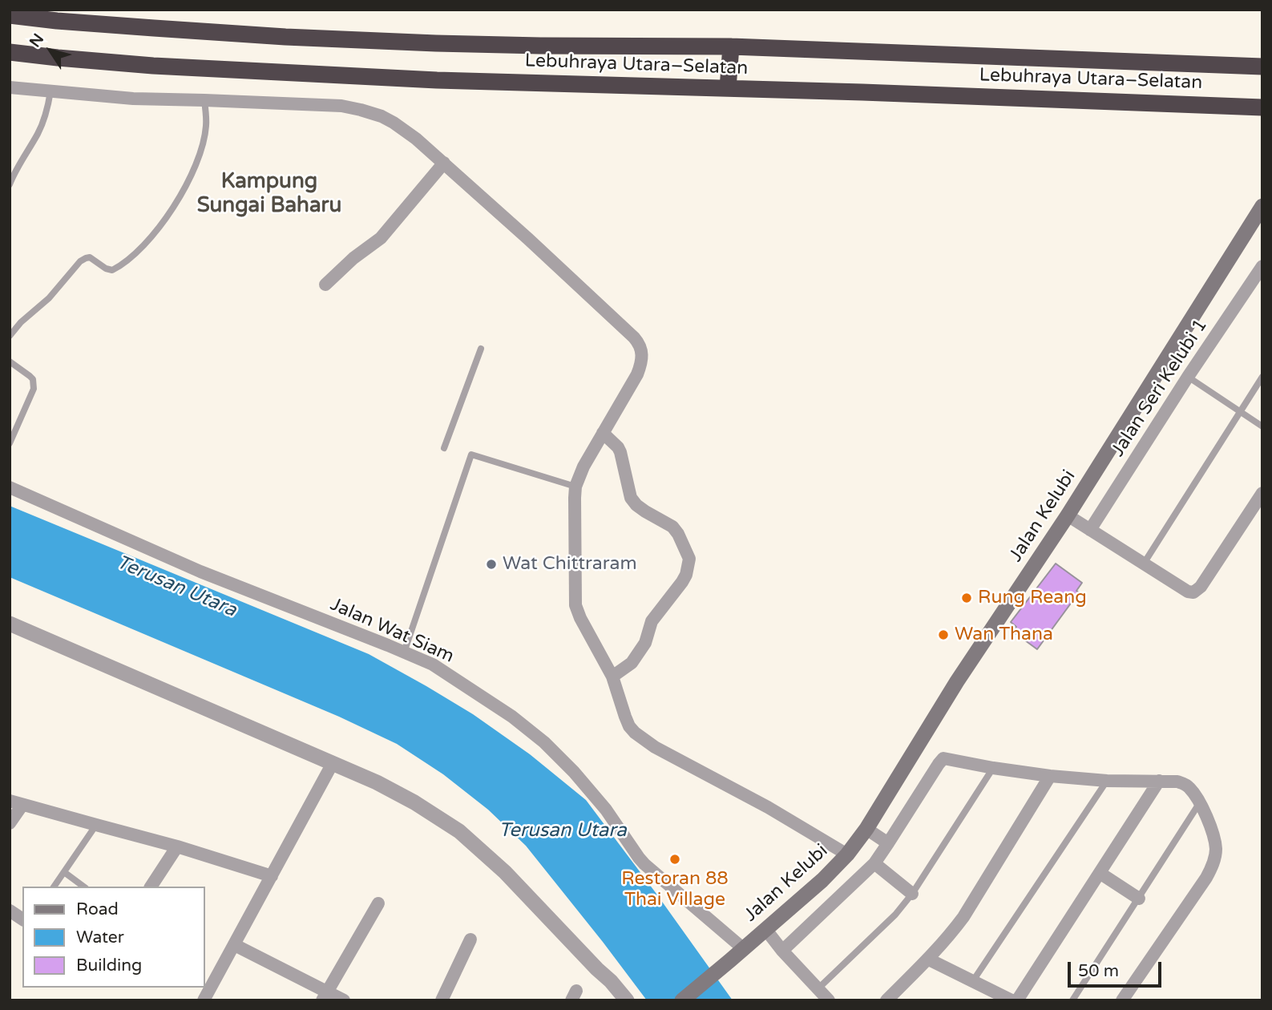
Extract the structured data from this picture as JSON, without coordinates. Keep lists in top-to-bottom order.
{
  "streets": {
    "highway": ["Lebuhraya Utara–Selatan"],
    "main road": ["Jalan Kelubi"],
    "street": ["Jalan Seri Kelubi 1", "Jalan Wat Siam"]
  },
  "crossings": [
    ["Jalan Kelubi", "Jalan Wat Siam"]
  ],
  "districts": ["Kampung Sungai Baharu"],
  "water": ["Terusan Utara"],
  "places": [
    "Wat Chittraram",
    "Rung Reang",
    "Wan Thana",
    "Restoran 88 Thai Village"
  ],
  "legend": ["Road", "Water", "Building"],
  "scale_bar": "50 m",
  "north": "top left"
}
